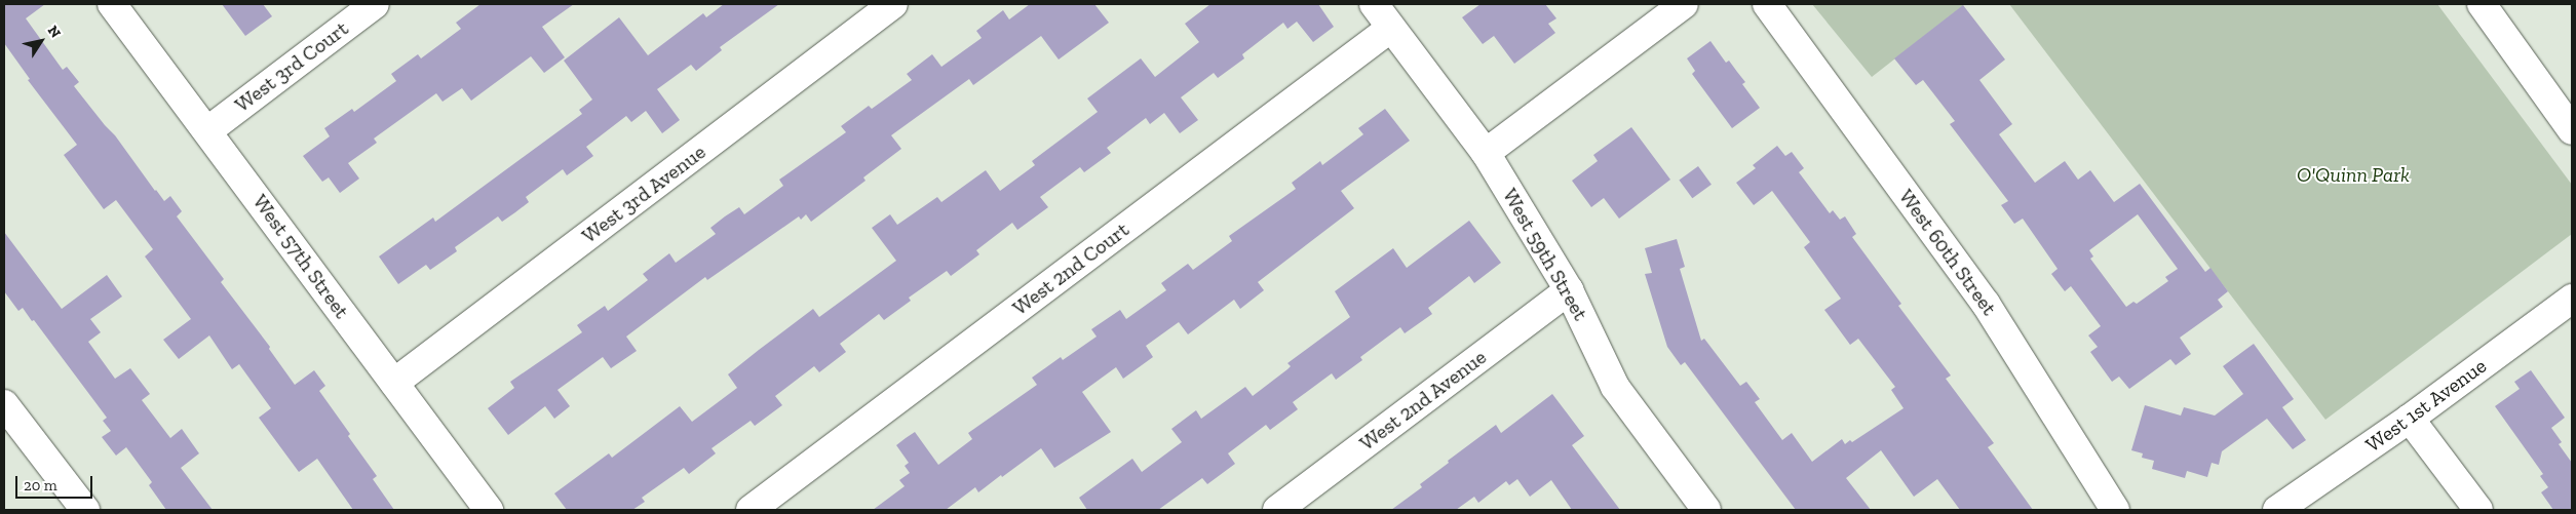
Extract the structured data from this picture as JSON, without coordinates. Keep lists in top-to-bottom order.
{
  "streets": {
    "street": [
      "West 3rd Court",
      "West 3rd Avenue",
      "West 60th Street",
      "West 59th Street",
      "West 57th Street",
      "West 2nd Court",
      "West 2nd Avenue",
      "West 1st Avenue"
    ]
  },
  "crossings": [
    ["West 3rd Court", "West 57th Street"],
    ["West 3rd Avenue", "West 57th Street"],
    ["West 59th Street", "West 2nd Court"],
    ["West 59th Street", "West 2nd Avenue"]
  ],
  "parks": ["O'Quinn Park"],
  "scale_bar": "20 m",
  "north": "top right"
}
